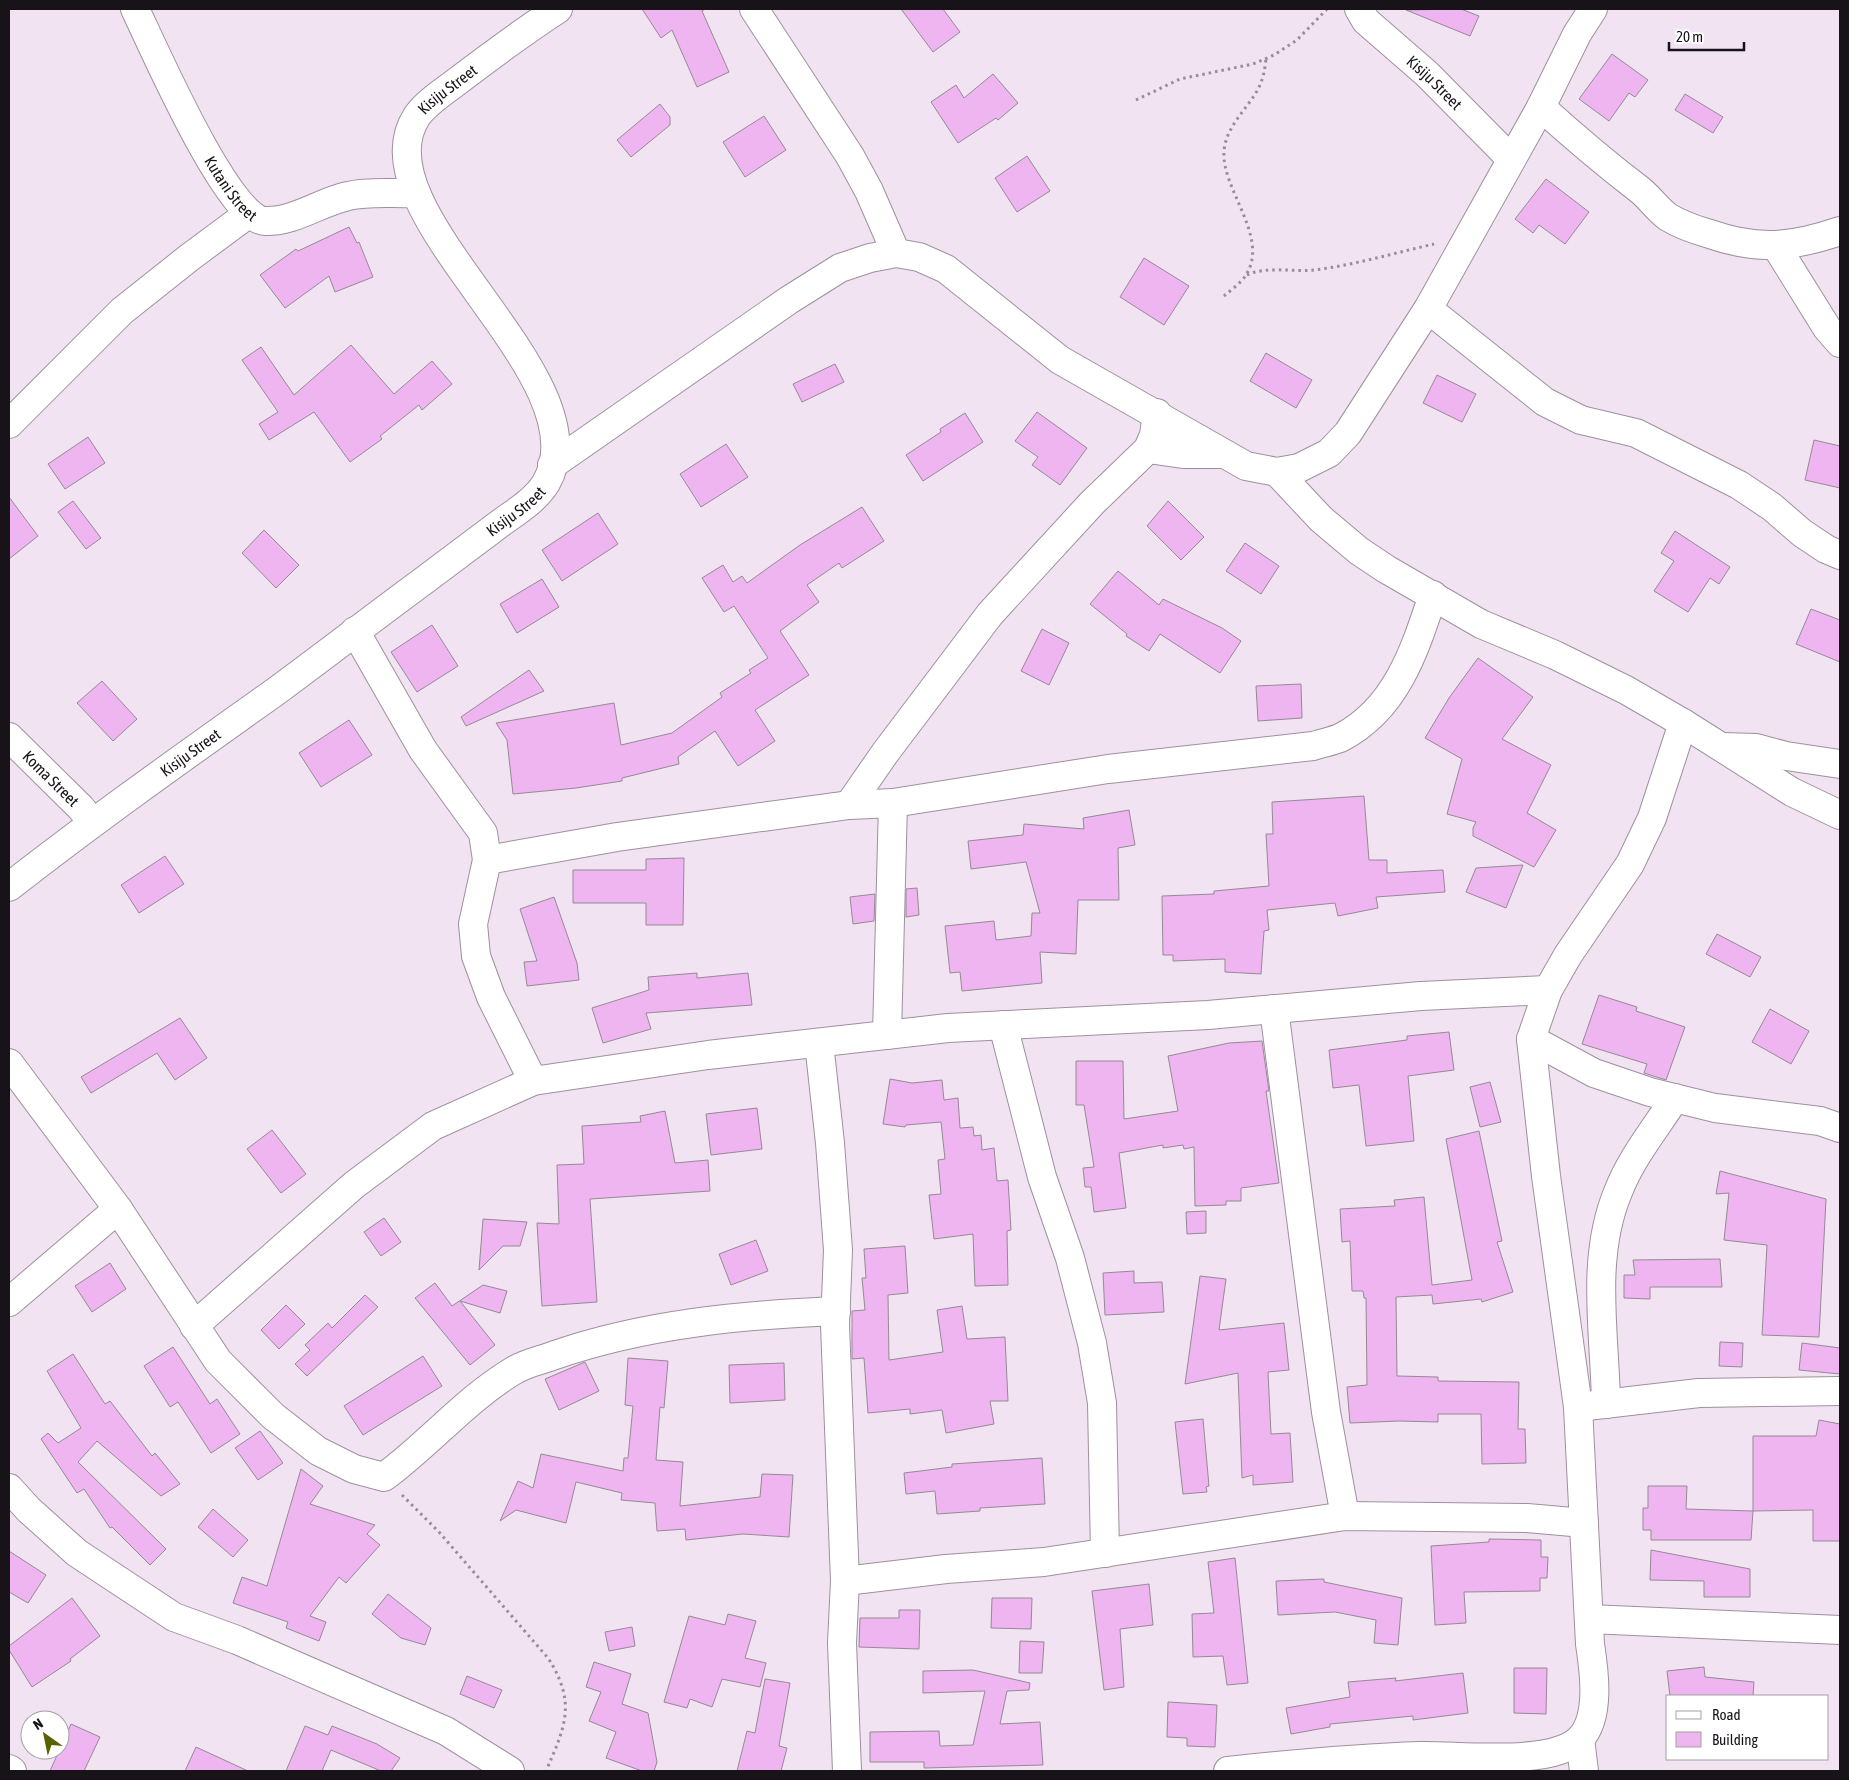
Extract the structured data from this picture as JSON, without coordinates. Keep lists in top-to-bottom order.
{
  "streets": {
    "street": ["Kisiju Street", "Kutani Street", "Koma Street"]
  },
  "crossings": [
    ["Kisiju Street", "Kutani Street"],
    ["Kisiju Street", "Koma Street"]
  ],
  "legend": ["Road", "Building"],
  "scale_bar": "20 m",
  "north": "top left"
}
